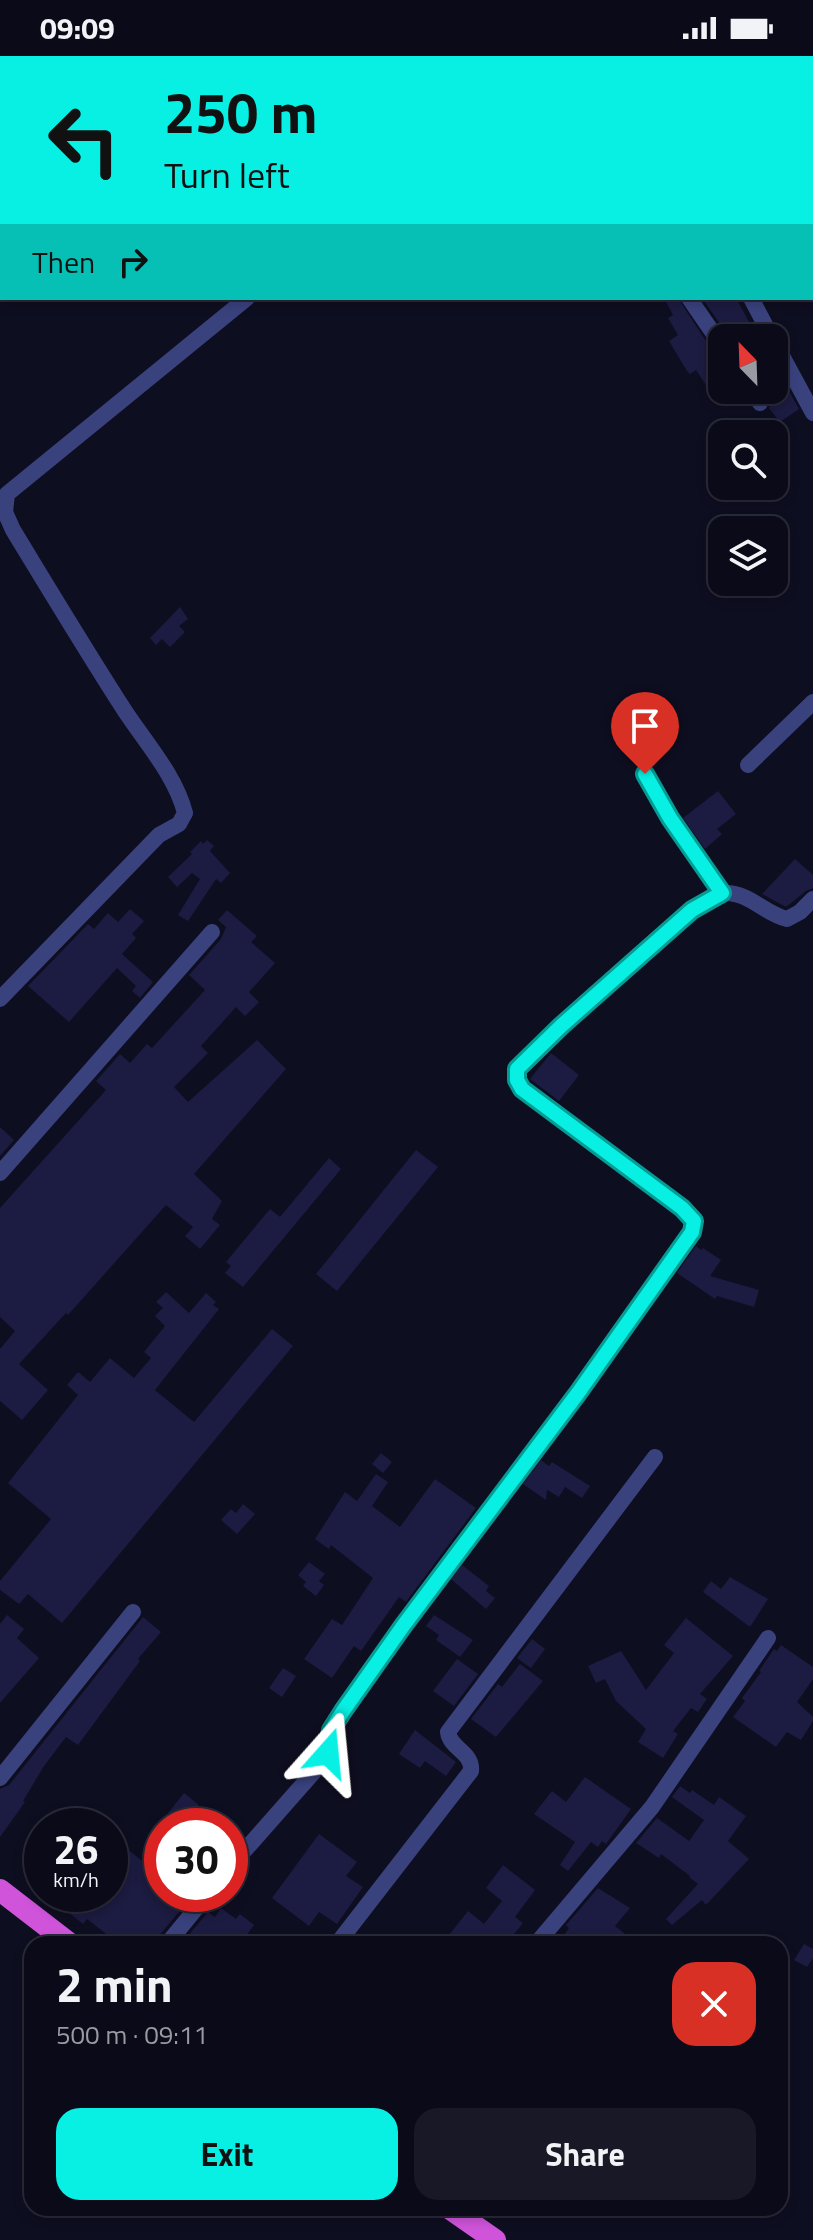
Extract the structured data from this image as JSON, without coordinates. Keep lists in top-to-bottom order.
{
  "north": "top left",
  "page": {
    "status": "09:09",
    "turn": ["250 m", "Turn left"],
    "then": "Then",
    "speed": "26 km/h",
    "limit": "30",
    "heading": ["2 min", "500 m · 09:11"],
    "buttons": ["Exit", "Share"]
  }
}
